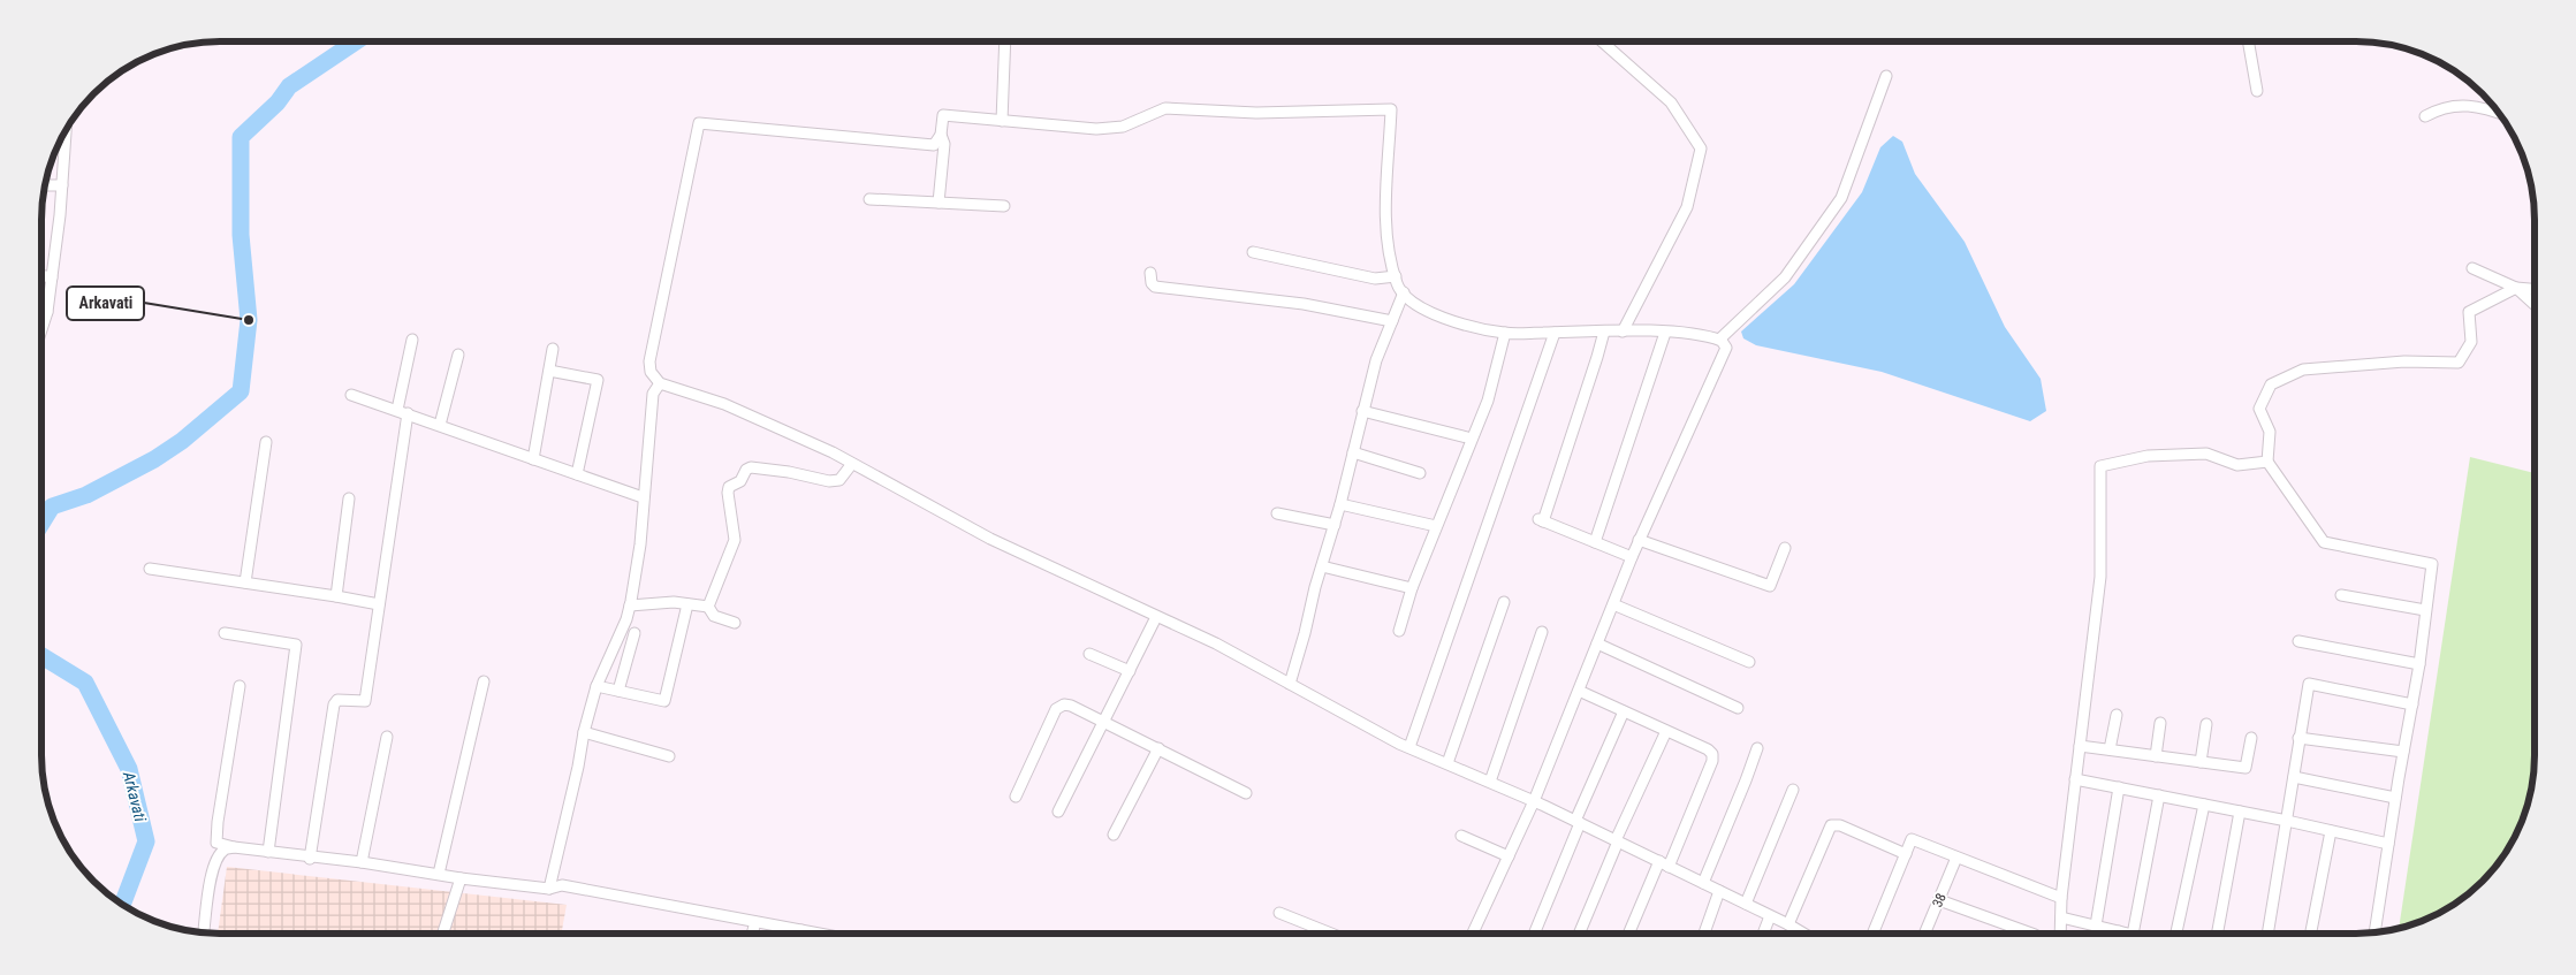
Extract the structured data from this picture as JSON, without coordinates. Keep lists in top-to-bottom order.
{
  "streets": {
    "street": ["38"]
  },
  "water": ["Arkavati"],
  "places": ["Arkavati"]
}
